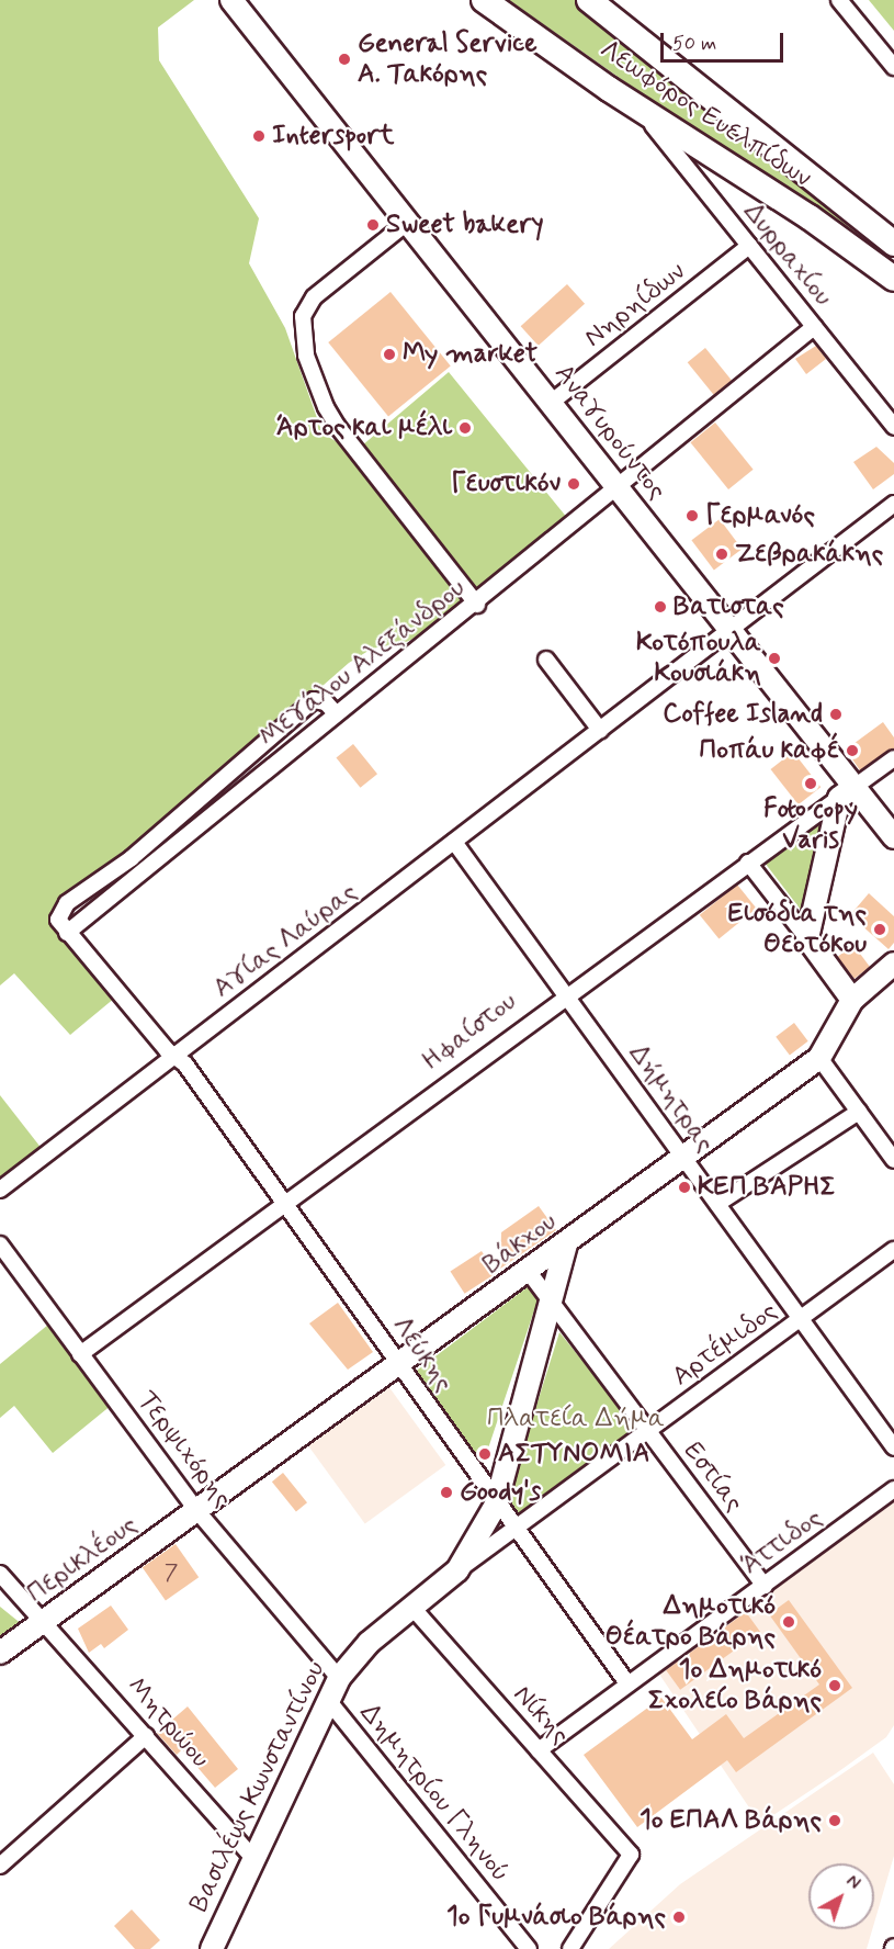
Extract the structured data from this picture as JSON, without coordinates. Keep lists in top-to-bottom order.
{
  "streets": {
    "main road": [
      "Λεωφόρος Ευελπίδων",
      "Αναγυρούντος",
      "Βάκχου",
      "Περικλέους",
      "Βασιλέως Κωνσταντίνου"
    ],
    "street": [
      "Δυρραχίου",
      "Νηρηίδων",
      "Μεγάλου Αλεξάνδρου",
      "Αγίας Λαύρας",
      "Ηφαίστου",
      "Δήμητρας",
      "Αρτέμιδος",
      "Λεύκης",
      "Τερψιχόρης",
      "Εστίας",
      "Άττιδος",
      "Νίκης",
      "Μητρώου",
      "Δημητρίου Γληνού"
    ]
  },
  "crossings": [
    ["Λεωφόρος Ευελπίδων", "Δυρραχίου"],
    ["Δυρραχίου", "Νηρηίδων"],
    ["Δυρραχίου", "Μεγάλου Αλεξάνδρου"],
    ["Νηρηίδων", "Αναγυρούντος"],
    ["Αναγυρούντος", "Μεγάλου Αλεξάνδρου"],
    ["Αναγυρούντος", "Αγίας Λαύρας"],
    ["Αναγυρούντος", "Ηφαίστου"],
    ["Αγίας Λαύρας", "Δήμητρας"],
    ["Αγίας Λαύρας", "Λεύκης"],
    ["Ηφαίστου", "Δήμητρας"],
    ["Ηφαίστου", "Λεύκης"],
    ["Ηφαίστου", "Τερψιχόρης"],
    ["Δήμητρας", "Βάκχου"],
    ["Δήμητρας", "Αρτέμιδος"],
    ["Βάκχου", "Λεύκης"],
    ["Βάκχου", "Τερψιχόρης"],
    ["Βάκχου", "Εστίας"],
    ["Βάκχου", "Περικλέους"],
    ["Βάκχου", "Βασιλέως Κωνσταντίνου"],
    ["Αρτέμιδος", "Λεύκης"],
    ["Αρτέμιδος", "Εστίας"],
    ["Αρτέμιδος", "Βασιλέως Κωνσταντίνου"],
    ["Λεύκης", "Άττιδος"],
    ["Λεύκης", "Βασιλέως Κωνσταντίνου"],
    ["Τερψιχόρης", "Περικλέους"],
    ["Τερψιχόρης", "Βασιλέως Κωνσταντίνου"],
    ["Εστίας", "Άττιδος"],
    ["Εστίας", "Βασιλέως Κωνσταντίνου"],
    ["Άττιδος", "Νίκης"],
    ["Περικλέους", "Μητρώου"],
    ["Νίκης", "Βασιλέως Κωνσταντίνου"],
    ["Μητρώου", "Βασιλέως Κωνσταντίνου"],
    ["Βασιλέως Κωνσταντίνου", "Δημητρίου Γληνού"]
  ],
  "parks": ["Πλατεία Δήμα"],
  "places": [
    "General Service Α. Τακόρης",
    "Intersport",
    "Sweet bakery",
    "My market",
    "Άρτος και μέλι",
    "Γευστικόν",
    "Γερμανός",
    "Ζεβρακάκης",
    "Βατιστας",
    "Κοτόπουλα Κουσιάκη",
    "Coffee Island",
    "Ποπάυ καφέ",
    "Foto copy Varis",
    "Εισόδια της Θεοτόκου",
    "ΚΕΠ ΒΑΡΗΣ",
    "ΑΣΤΥΝΟΜΙΑ",
    "Goody's",
    "Δημοτικό Θέατρο Βάρης",
    "1ο Δημοτικό Σχολείο Βάρης",
    "1ο ΕΠΑΛ Βάρης",
    "1ο Γυμνάσιο Βάρης"
  ],
  "house_numbers": ["7"],
  "scale_bar": "50 m",
  "north": "top right"
}
